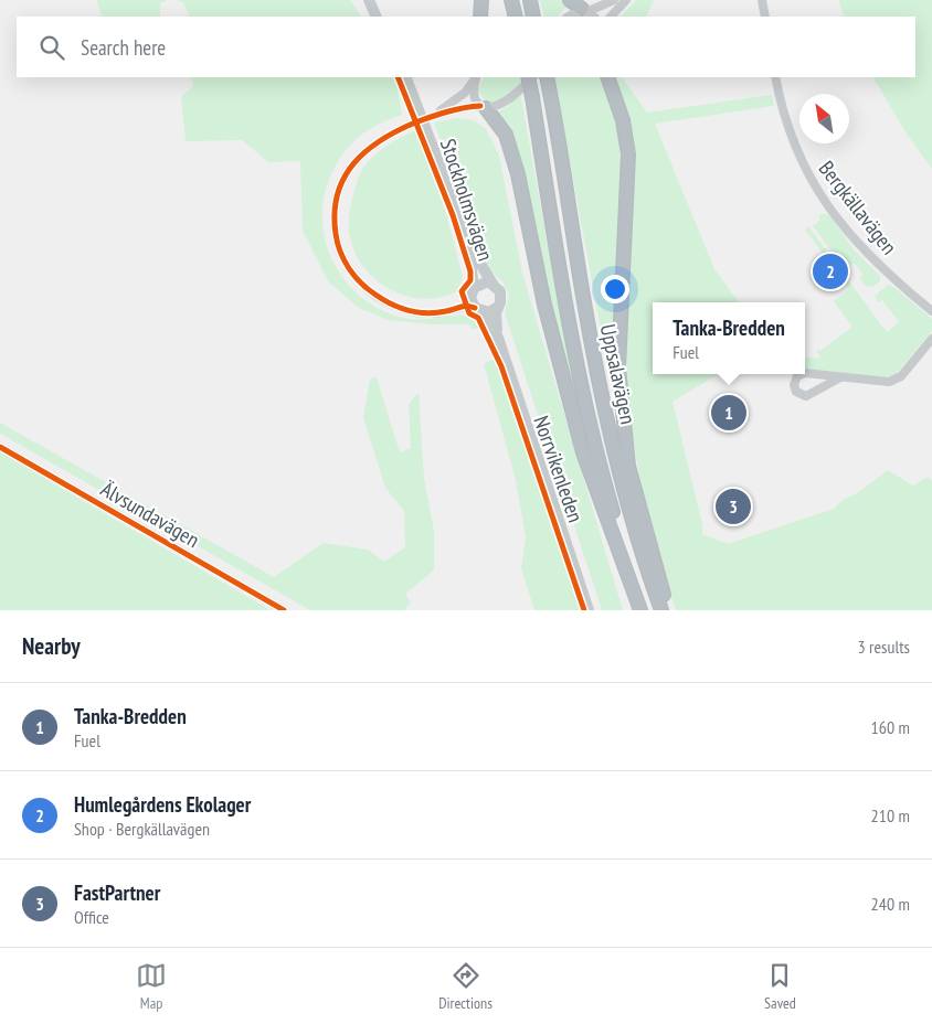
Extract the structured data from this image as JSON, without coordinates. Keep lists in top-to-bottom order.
{
  "streets": {
    "highway": ["Uppsalavägen"],
    "main road": ["Stockholmsvägen", "Norrvikenleden"],
    "street": ["Bergkällavägen", "Älvsundavägen"]
  },
  "crossings": [
    ["Stockholmsvägen", "Norrvikenleden"]
  ],
  "north": "top left",
  "page": {
    "search": "Search here",
    "pins": ["2", "1", "3"],
    "popup": ["Tanka-Bredden", "Fuel"],
    "heading": ["Nearby", "3 results"],
    "list": [
      {
        "mark": "1",
        "name": "Tanka-Bredden",
        "note": "Fuel",
        "value": "160 m"
      },
      {
        "mark": "2",
        "name": "Humlegårdens Ekolager",
        "note": "Shop · Bergkällavägen",
        "value": "210 m"
      },
      {
        "mark": "3",
        "name": "FastPartner",
        "note": "Office",
        "value": "240 m"
      }
    ],
    "nav": ["Map", "Directions", "Saved"]
  }
}
